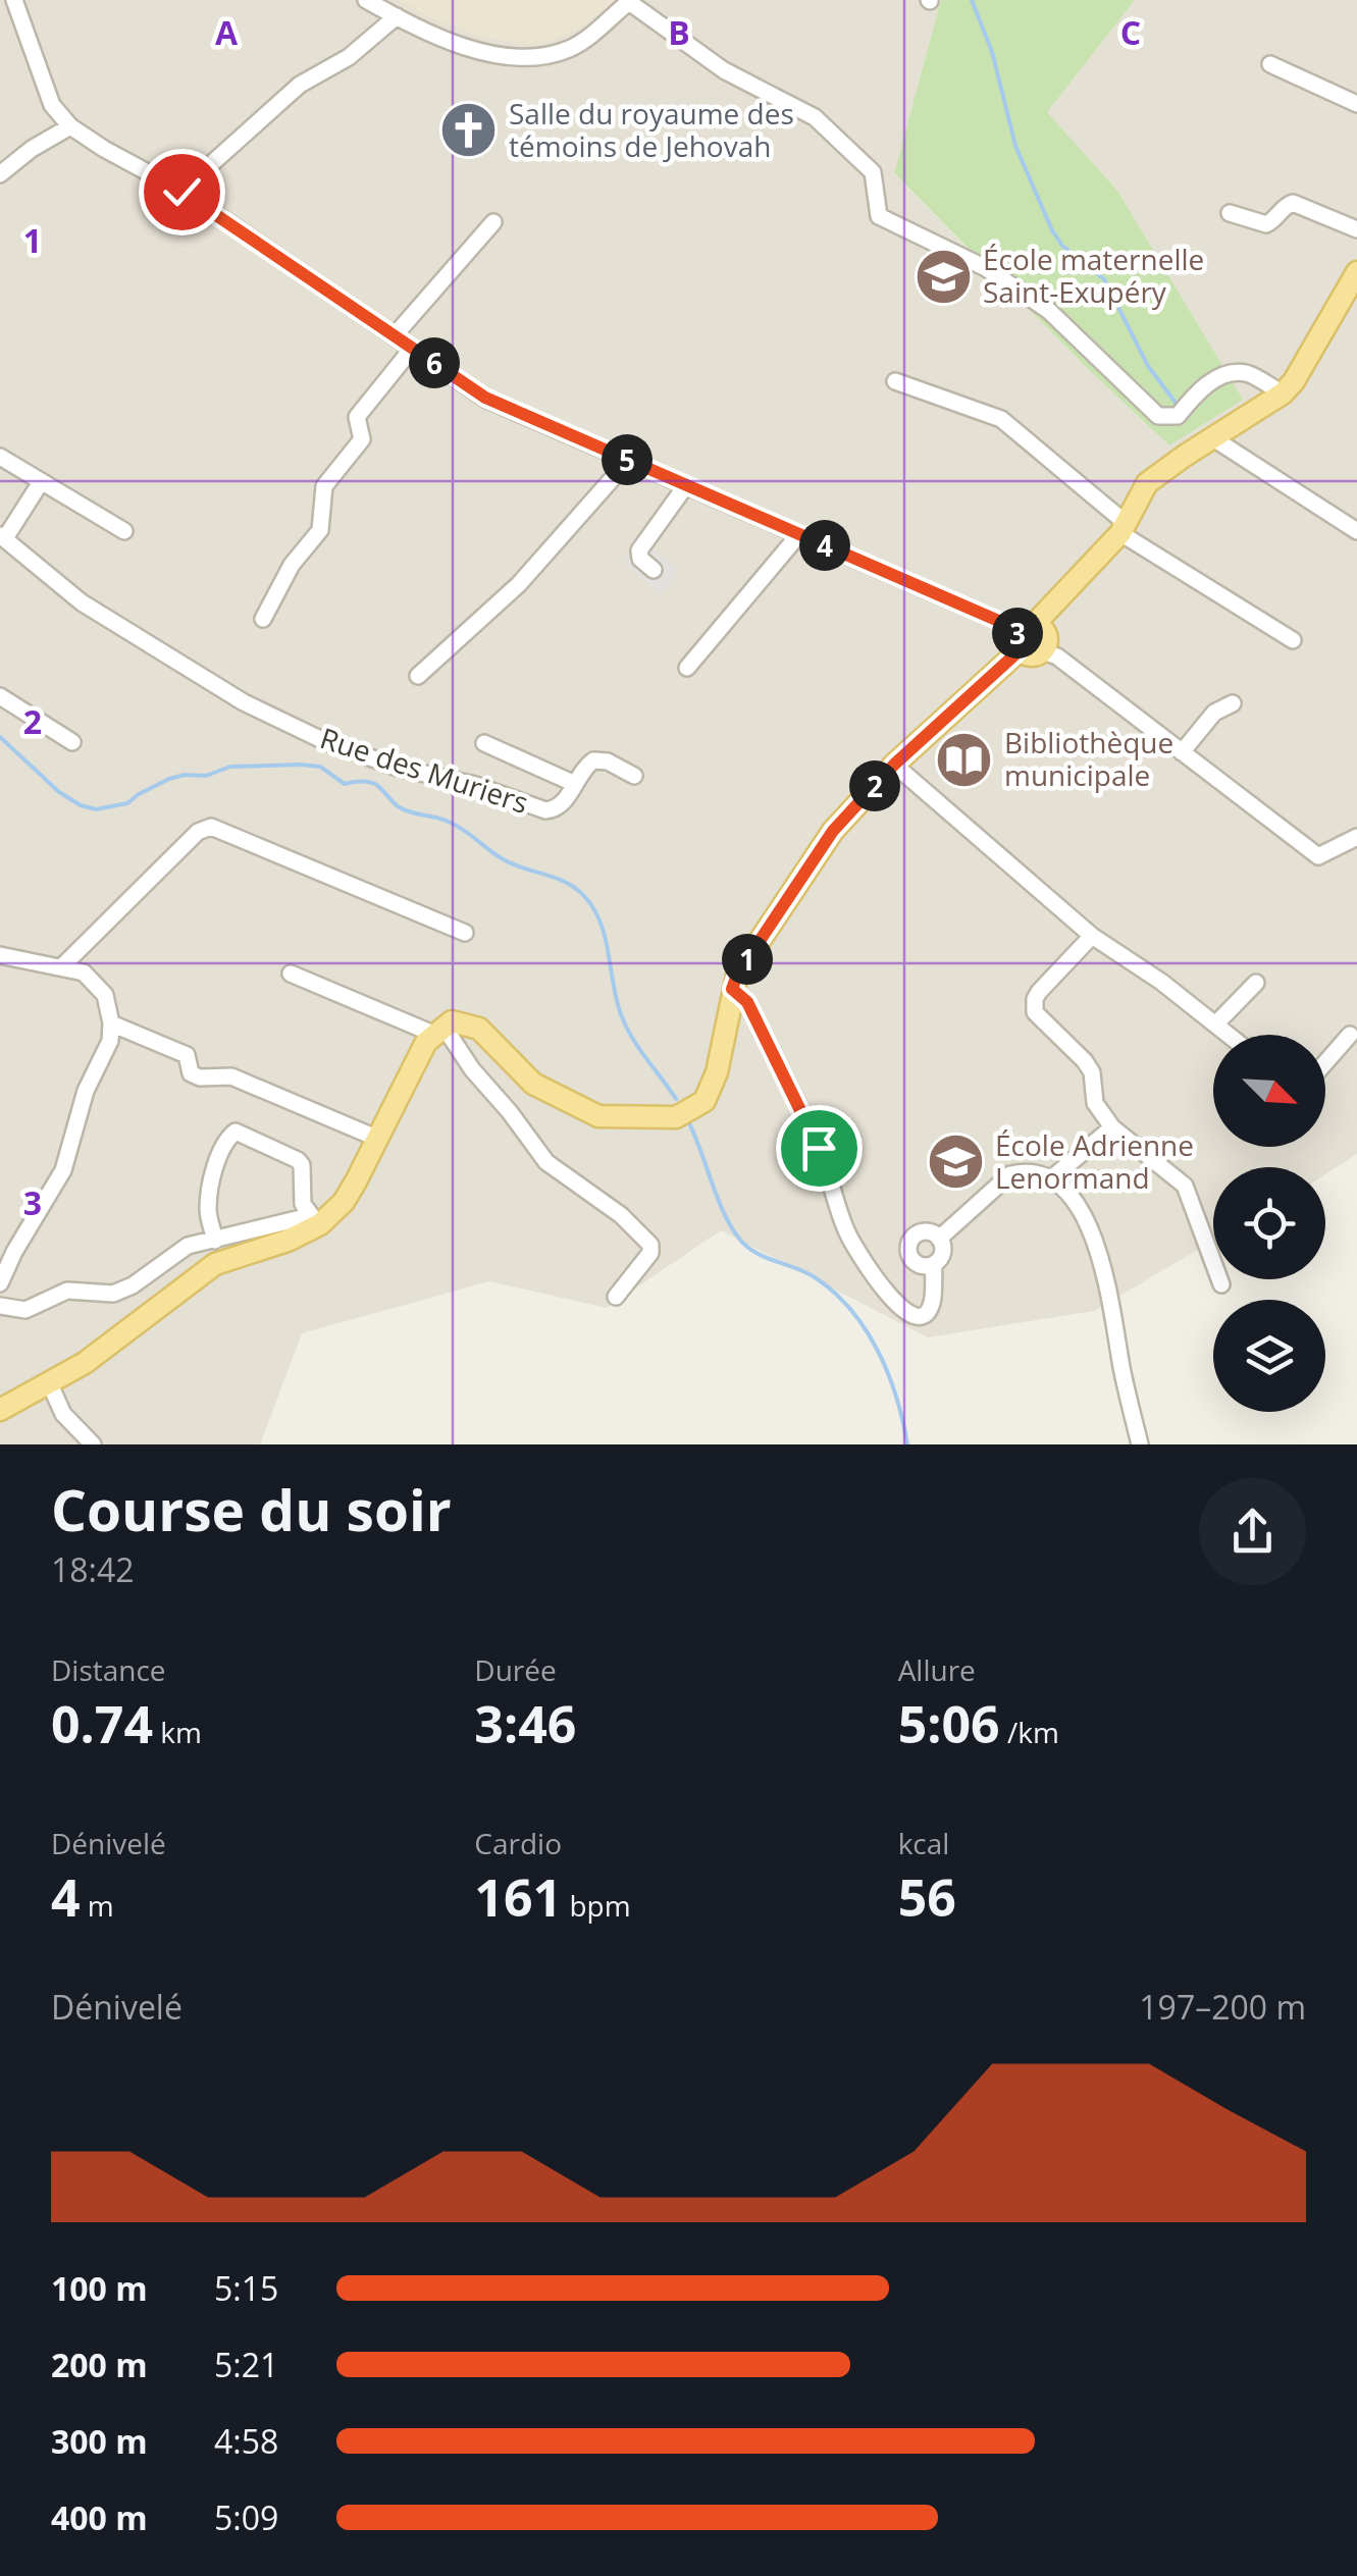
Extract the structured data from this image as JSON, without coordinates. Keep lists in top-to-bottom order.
{
  "streets": {
    "street": ["Rue des Muriers"]
  },
  "places": {
    "church": ["Salle du royaume des témoins de Jehovah"],
    "school or university": ["École maternelle Saint-Exupéry", "École Adrienne Lenormand"],
    "library": ["Bibliothèque municipale"]
  },
  "north": "bottom right",
  "page": {
    "pins": [
      "6",
      "5",
      "4",
      "3",
      "2",
      "1"
    ],
    "heading": ["Course du soir", "18:42"],
    "stats": [
      ["Distance", "0.74 km"],
      ["Durée", "3:46"],
      ["Allure", "5:06 /km"],
      ["Dénivelé", "4 m"],
      ["Cardio", "161 bpm"],
      ["kcal", "56"]
    ],
    "chart": ["Dénivelé", "197–200 m"],
    "list": [
      {
        "name": "100 m",
        "note": "5:15"
      },
      {
        "name": "200 m",
        "note": "5:21"
      },
      {
        "name": "300 m",
        "note": "4:58"
      },
      {
        "name": "400 m",
        "note": "5:09"
      }
    ]
  },
  "grid": {
    "columns": ["A", "B", "C"],
    "rows": ["1", "2", "3"]
  }
}
